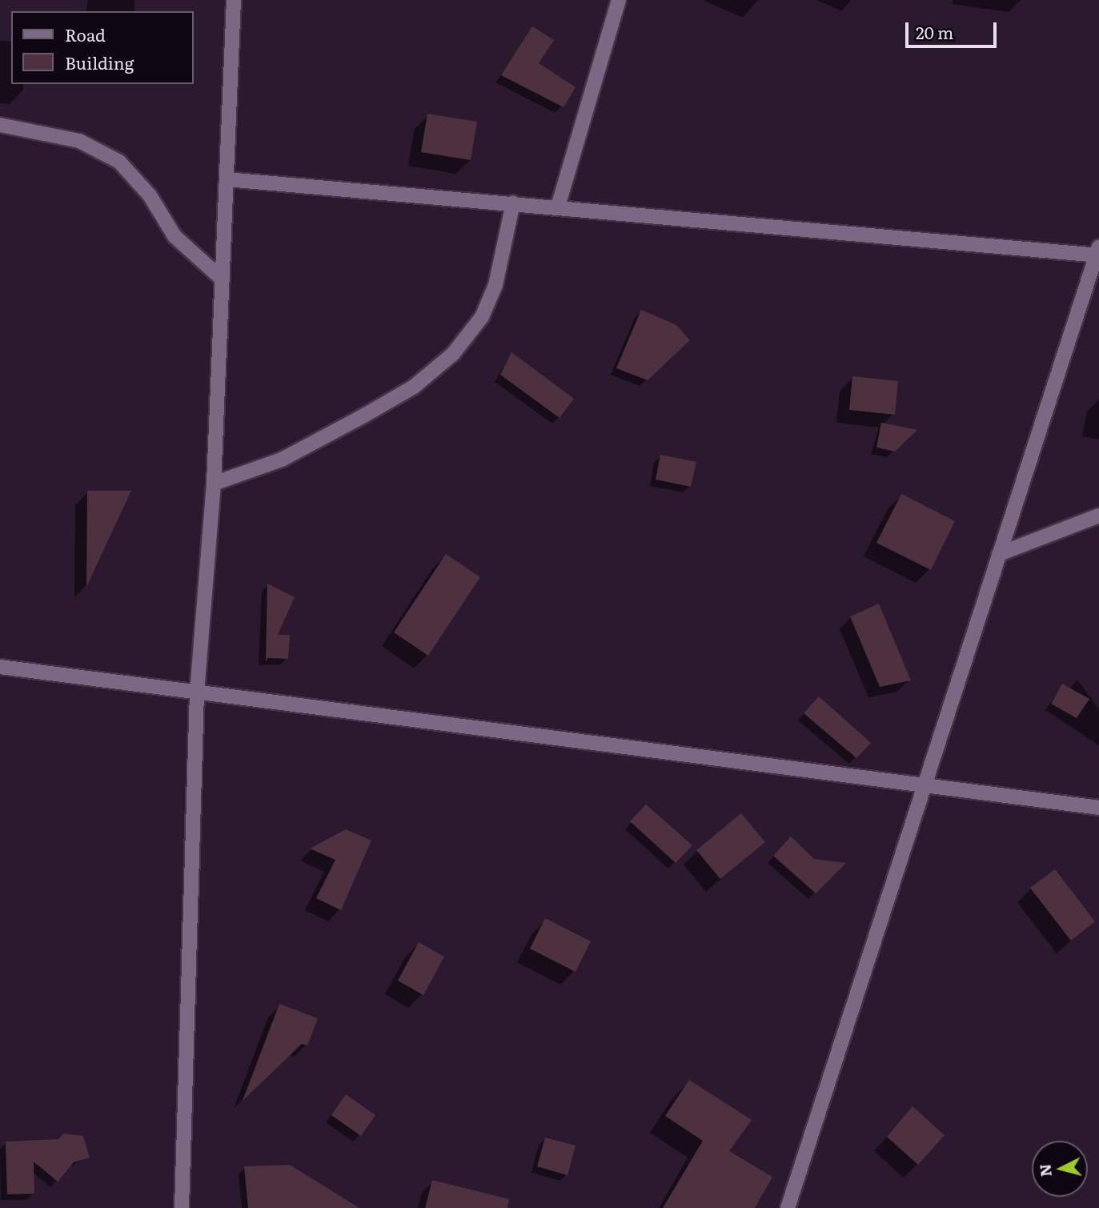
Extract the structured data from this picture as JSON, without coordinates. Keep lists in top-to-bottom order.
{
  "legend": ["Road", "Building"],
  "scale_bar": "20 m",
  "north": "left"
}
